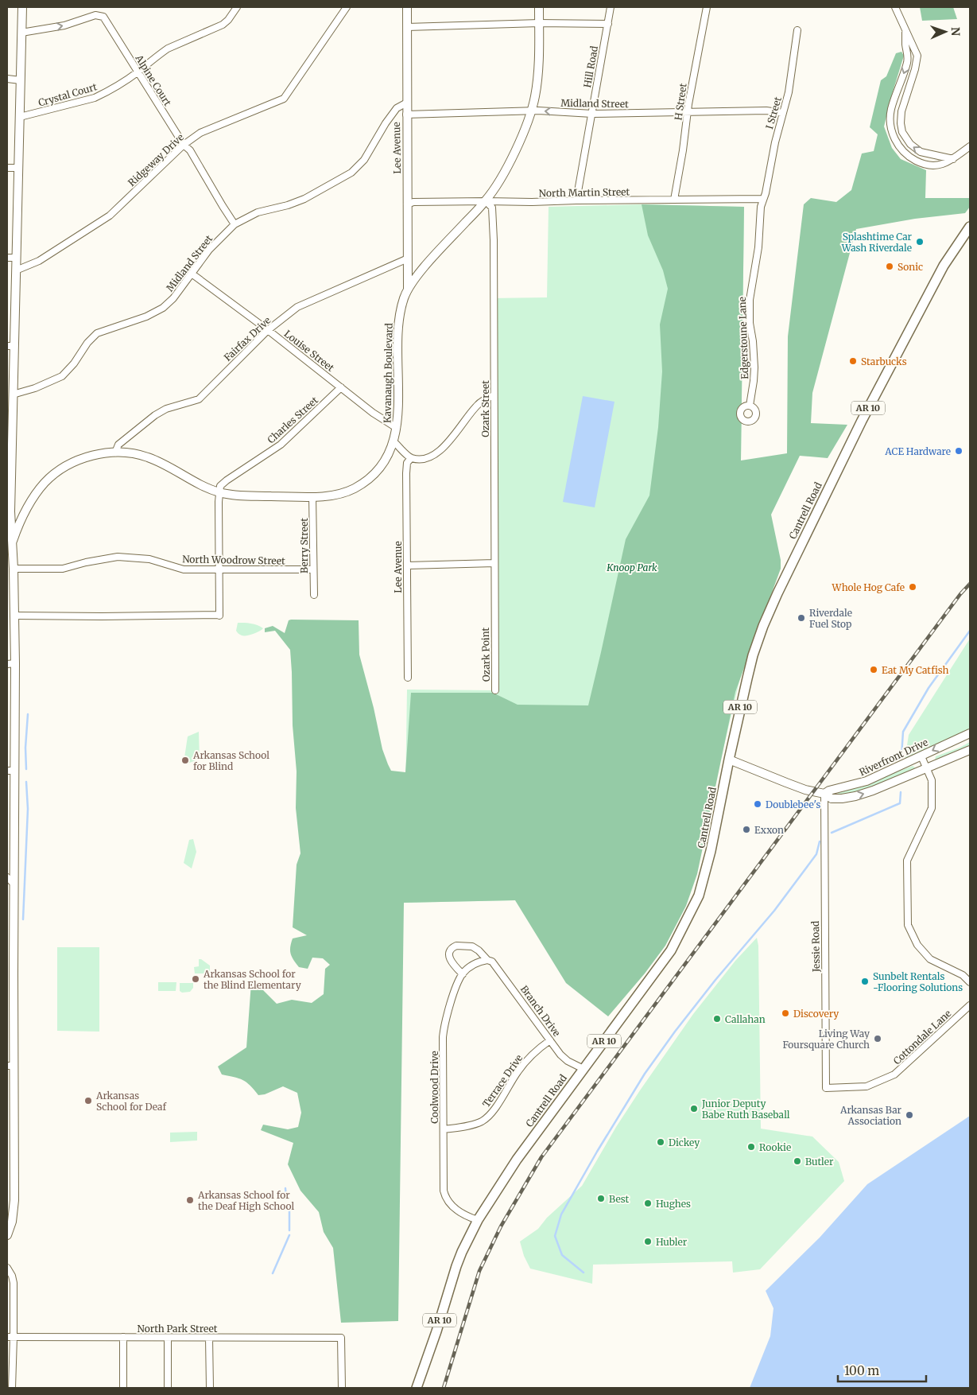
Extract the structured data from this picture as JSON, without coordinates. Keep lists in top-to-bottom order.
{
  "streets": {
    "main road": ["AR 10", "Cantrell Road"],
    "street": [
      "Hill Road",
      "Alpine Court",
      "Crystal Court",
      "H Street",
      "Midland Street",
      "I Street",
      "Lee Avenue",
      "Ridgeway Drive",
      "North Martin Street",
      "Edgerstoune Lane",
      "Fairfax Drive",
      "Louise Street",
      "Kavanaugh Boulevard",
      "Ozark Street",
      "Charles Street",
      "Berry Street",
      "North Woodrow Street",
      "Ozark Point",
      "Riverfront Drive",
      "Jessie Road",
      "Branch Drive",
      "Cottondale Lane",
      "Terrace Drive",
      "Coolwood Drive",
      "North Park Street"
    ]
  },
  "crossings": [
    ["Hill Road", "Midland Street"],
    ["Hill Road", "North Martin Street"],
    ["Alpine Court", "Crystal Court"],
    ["Alpine Court", "Midland Street"],
    ["Alpine Court", "Ridgeway Drive"],
    ["H Street", "Midland Street"],
    ["H Street", "North Martin Street"],
    ["Midland Street", "I Street"],
    ["Midland Street", "Lee Avenue"],
    ["Midland Street", "Louise Street"],
    ["Midland Street", "Kavanaugh Boulevard"],
    ["I Street", "North Martin Street"],
    ["I Street", "Edgerstoune Lane"],
    ["Lee Avenue", "North Martin Street"],
    ["Lee Avenue", "Fairfax Drive"],
    ["Lee Avenue", "Kavanaugh Boulevard"],
    ["North Martin Street", "Edgerstoune Lane"],
    ["North Martin Street", "Kavanaugh Boulevard"],
    ["North Martin Street", "Ozark Street"],
    ["Fairfax Drive", "Louise Street"],
    ["Fairfax Drive", "Kavanaugh Boulevard"],
    ["Louise Street", "Kavanaugh Boulevard"],
    ["Louise Street", "Charles Street"],
    ["Kavanaugh Boulevard", "Ozark Street"],
    ["Kavanaugh Boulevard", "Charles Street"],
    ["Kavanaugh Boulevard", "Berry Street"],
    ["Ozark Street", "Ozark Point"],
    ["Cantrell Road", "Branch Drive"],
    ["Cantrell Road", "Coolwood Drive"],
    ["Berry Street", "North Woodrow Street"],
    ["Riverfront Drive", "Jessie Road"],
    ["Jessie Road", "Cottondale Lane"],
    ["Branch Drive", "Terrace Drive"],
    ["Branch Drive", "Coolwood Drive"],
    ["Terrace Drive", "Coolwood Drive"]
  ],
  "one_way": ["Alpine Court"],
  "parks": ["Knoop Park"],
  "places": [
    "Splashtime Car Wash Riverdale",
    "Sonic",
    "Starbucks",
    "ACE Hardware",
    "Whole Hog Cafe",
    "Riverdale Fuel Stop",
    "Eat My Catfish",
    "Arkansas School for Blind",
    "Doublebee's",
    "Exxon",
    "Arkansas School for the Blind Elementary",
    "Sunbelt Rentals -Flooring Solutions",
    "Discovery",
    "Callahan",
    "Living Way Foursquare Church",
    "Arkansas School for Deaf",
    "Junior Deputy Babe Ruth Baseball",
    "Arkansas Bar Association",
    "Dickey",
    "Rookie",
    "Butler",
    "Best",
    "Arkansas School for the Deaf High School",
    "Hughes",
    "Hubler"
  ],
  "scale_bar": "100 m",
  "north": "right"
}
